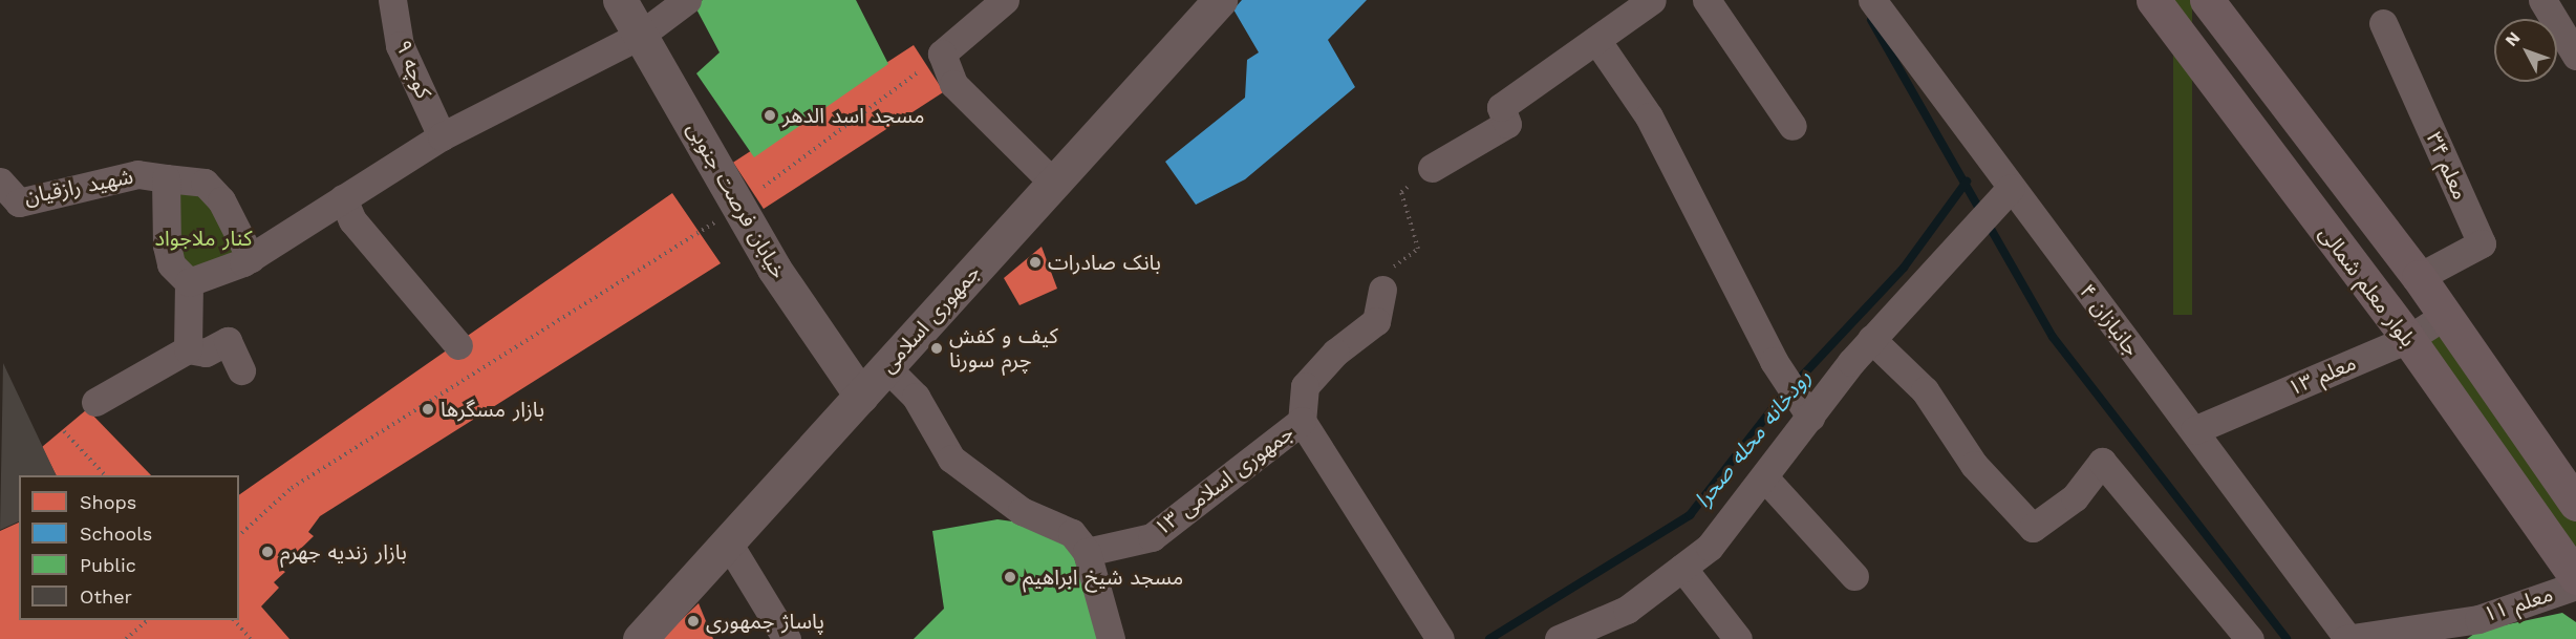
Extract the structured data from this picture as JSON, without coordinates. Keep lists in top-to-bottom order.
{
  "streets": {
    "main road": ["بلوار معلم شمالی"],
    "street": [
      "کوچه ۹",
      "معلم ۳۴",
      "شهید رازقیان",
      "خیابان فرصت جنوبی",
      "جمهوری اسلامی",
      "جانبازان ۴",
      "معلم ۱۳",
      "جمهوری اسلامی ۱۳",
      "معلم ۱۱"
    ]
  },
  "crossings": [
    ["خیابان فرصت جنوبی", "جمهوری اسلامی"],
    ["بلوار معلم شمالی", "معلم ۱۳"],
    ["جانبازان ۴", "معلم ۱۳"],
    ["جانبازان ۴", "معلم ۱۱"]
  ],
  "water": ["رودخانه محله صحرا"],
  "parks": ["کنار ملا‌جواد"],
  "places": [
    "مسجد اسد الدهر",
    "بانک صادرات",
    "کیف و کفش چرم سورنا",
    "بازار مسگرها",
    "بازار زندیه جهرم",
    "مسجد شیخ ابراهیم",
    "پاساژ جمهوری"
  ],
  "legend": [
    "Shops",
    "Schools",
    "Public",
    "Other"
  ],
  "north": "top left"
}
